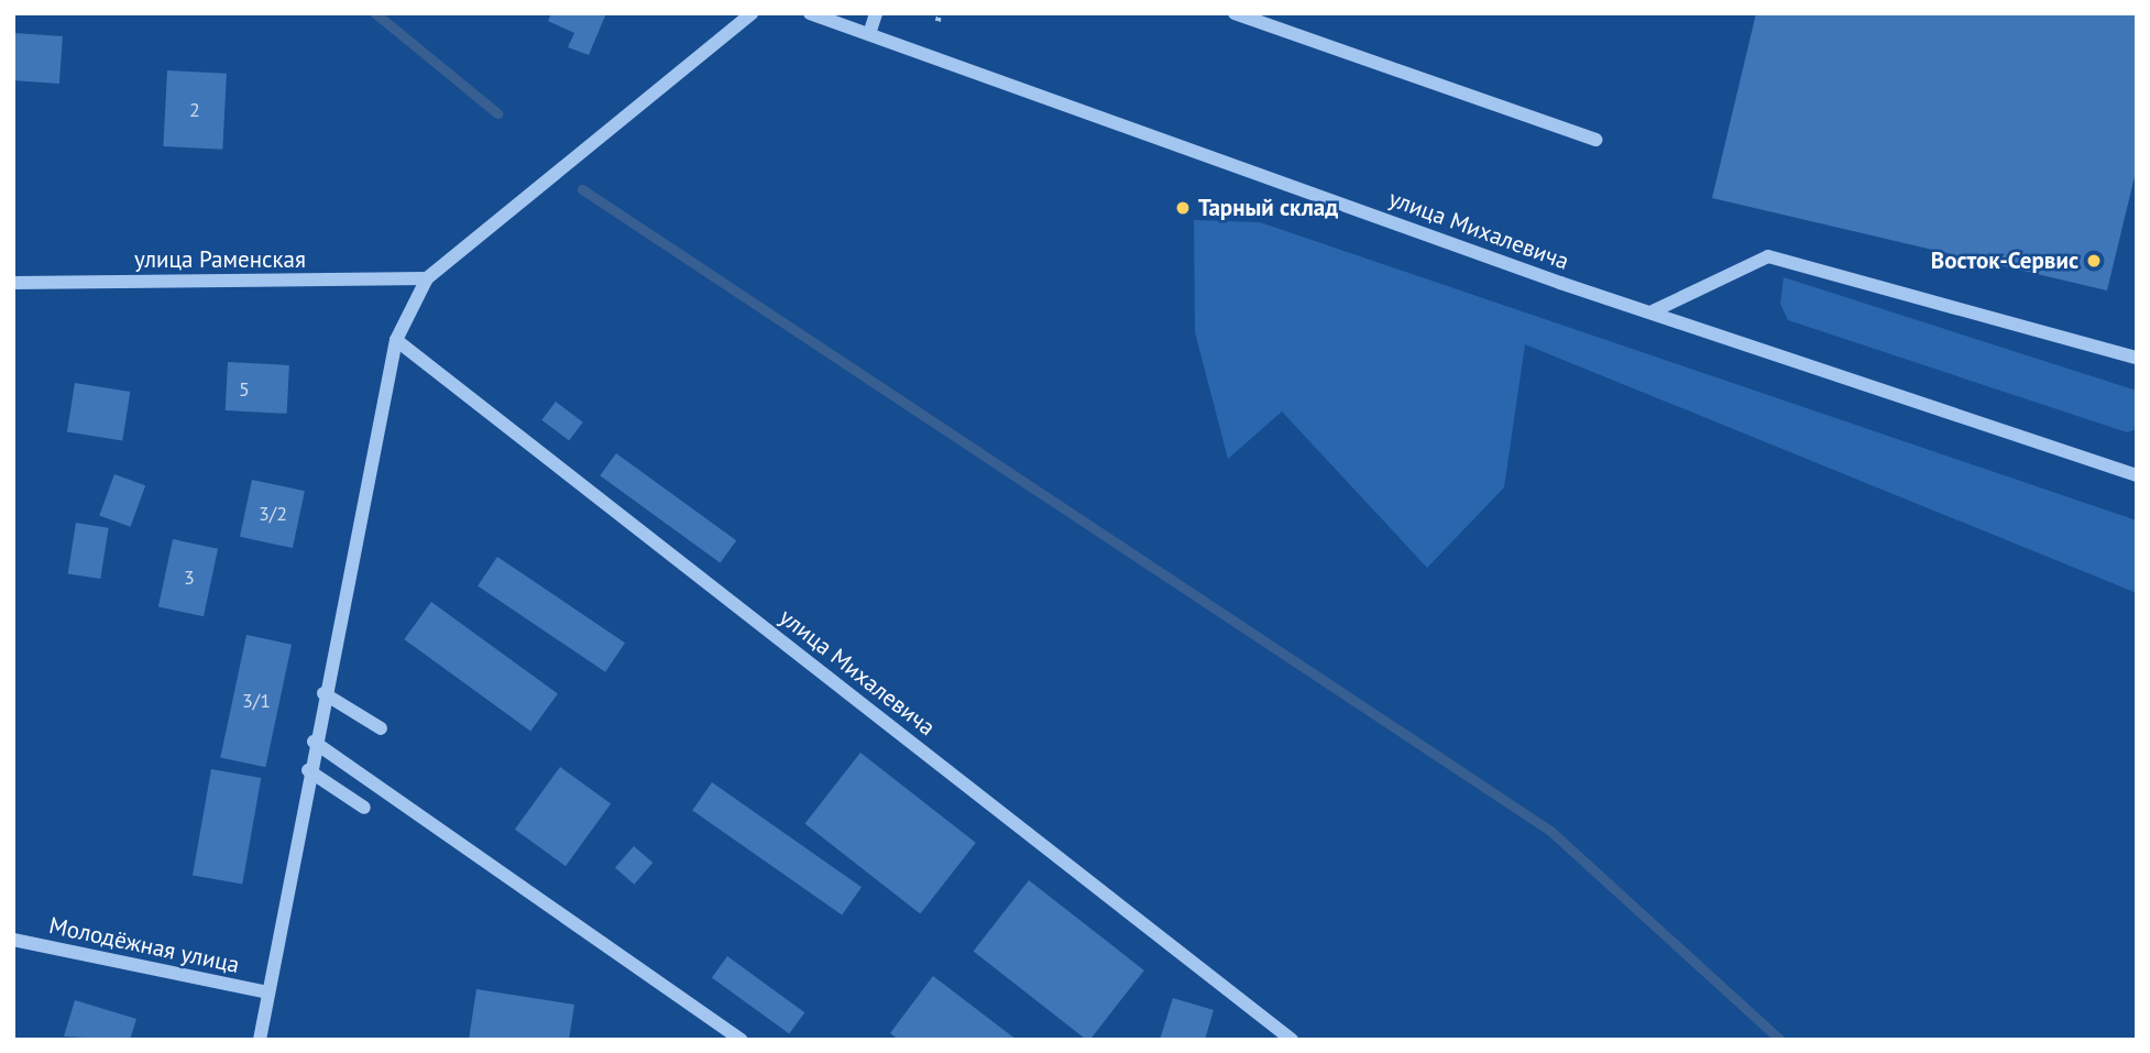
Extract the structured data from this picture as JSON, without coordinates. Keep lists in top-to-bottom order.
{
  "streets": {
    "street": ["улица Михалевича", "улица Раменская", "Молодёжная улица"]
  },
  "places": ["Тарный склад", "Восток-Сервис"],
  "house_numbers": [
    "2",
    "5",
    "3/2",
    "3",
    "3/1"
  ]
}
